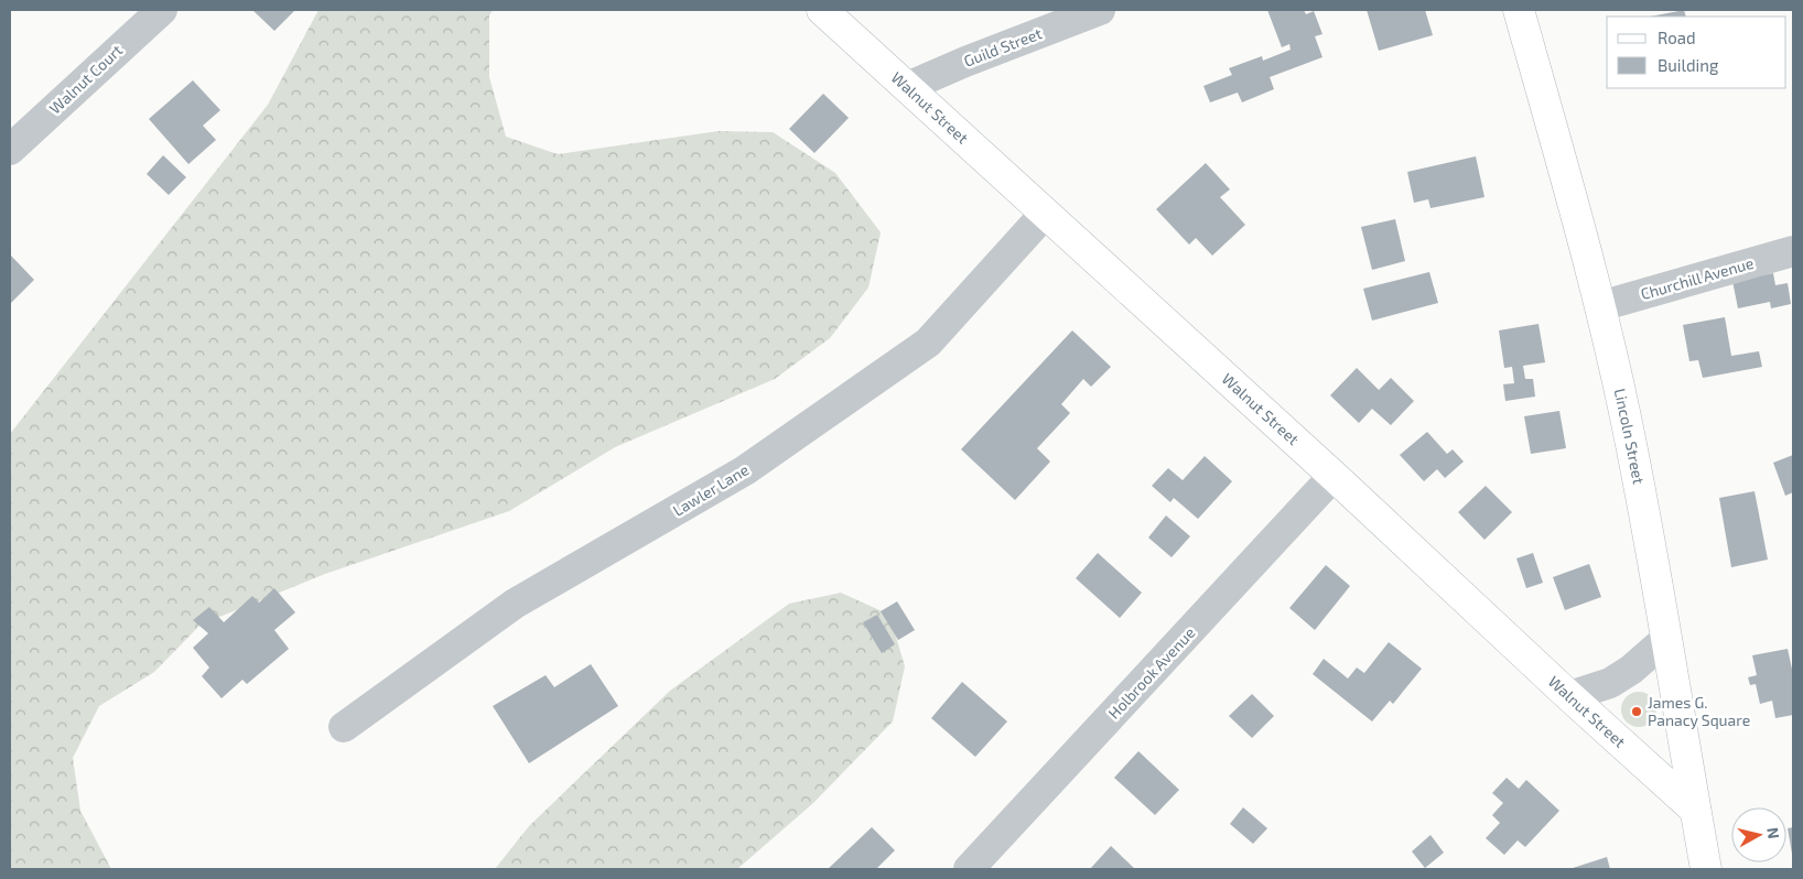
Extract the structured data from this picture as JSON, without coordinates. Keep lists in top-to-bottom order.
{
  "streets": {
    "street": [
      "Guild Street",
      "Walnut Court",
      "Walnut Street",
      "Churchill Avenue",
      "Lincoln Street",
      "Lawler Lane",
      "Holbrook Avenue"
    ]
  },
  "crossings": [
    ["Guild Street", "Walnut Street"],
    ["Walnut Street", "Lincoln Street"],
    ["Walnut Street", "Lawler Lane"],
    ["Walnut Street", "Holbrook Avenue"],
    ["Churchill Avenue", "Lincoln Street"]
  ],
  "places": ["James G. Panacy Square"],
  "legend": ["Road", "Building"],
  "north": "right"
}
